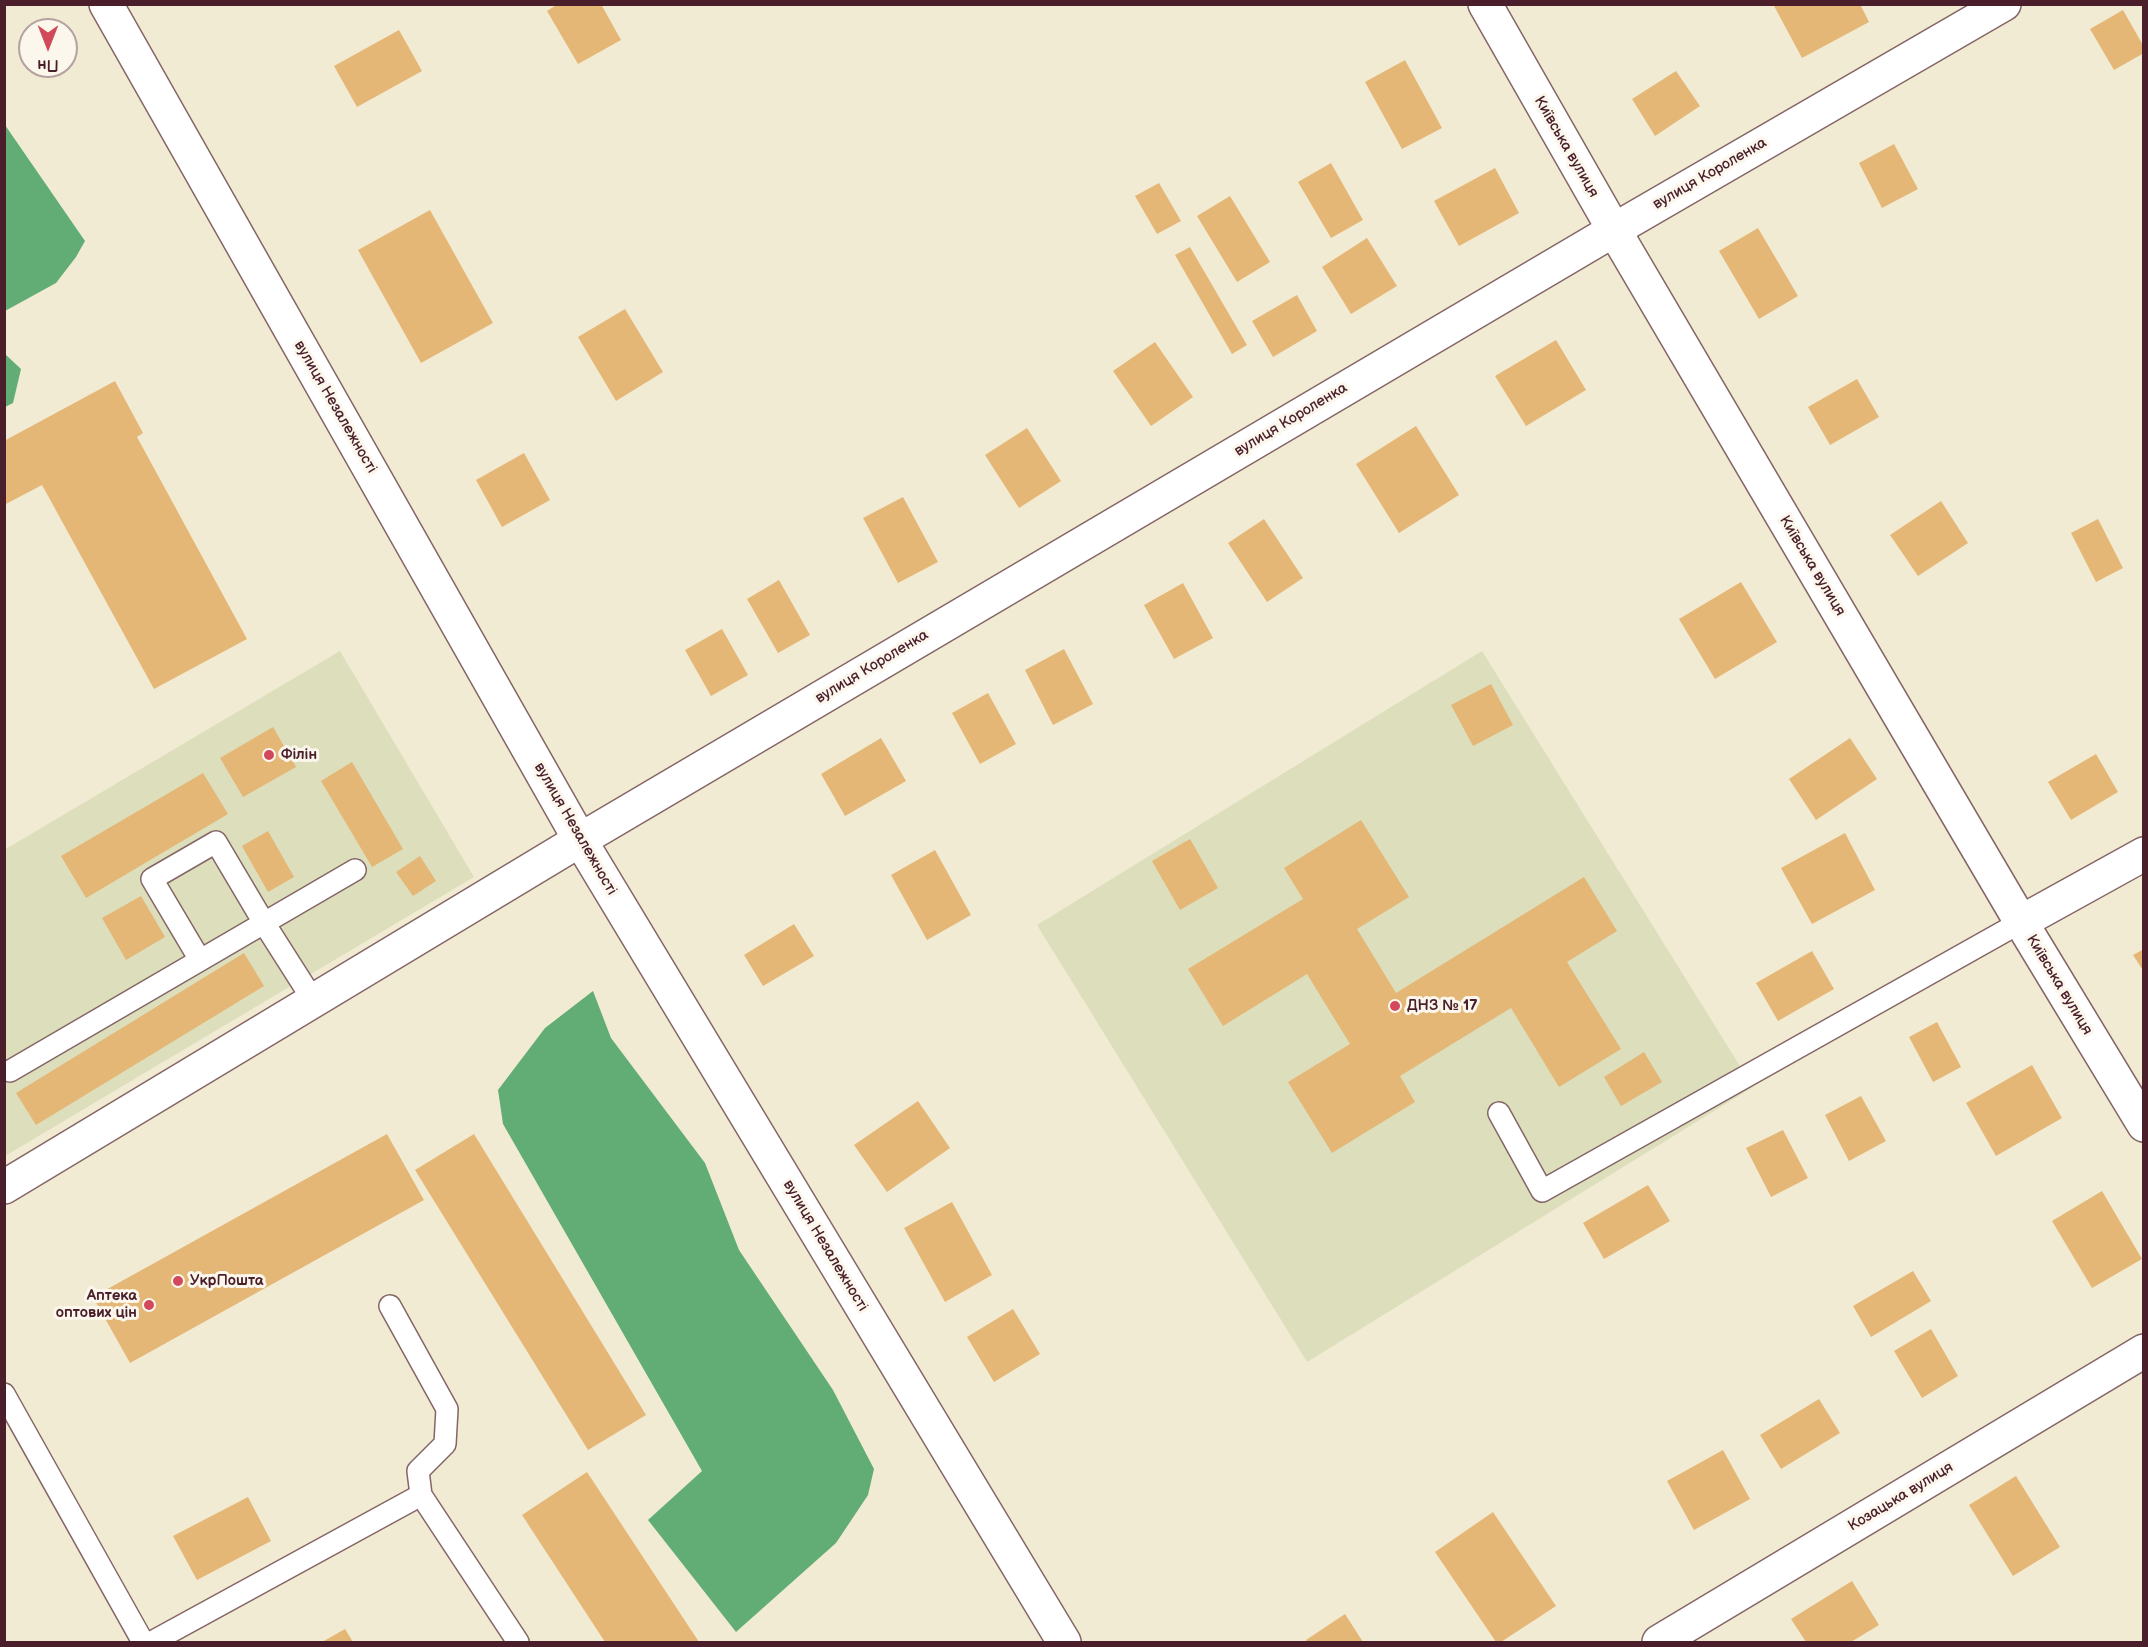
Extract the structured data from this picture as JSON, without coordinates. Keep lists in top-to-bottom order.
{
  "streets": {
    "street": [
      "Київська вулиця",
      "вулиця Короленка",
      "вулиця Незалежності",
      "Козацька вулиця"
    ]
  },
  "crossings": [
    ["Київська вулиця", "вулиця Короленка"],
    ["вулиця Короленка", "вулиця Незалежності"]
  ],
  "places": [
    "Філін",
    "ДНЗ № 17",
    "УкрПошта",
    "Аптека оптових цін"
  ],
  "north": "bottom"
}
